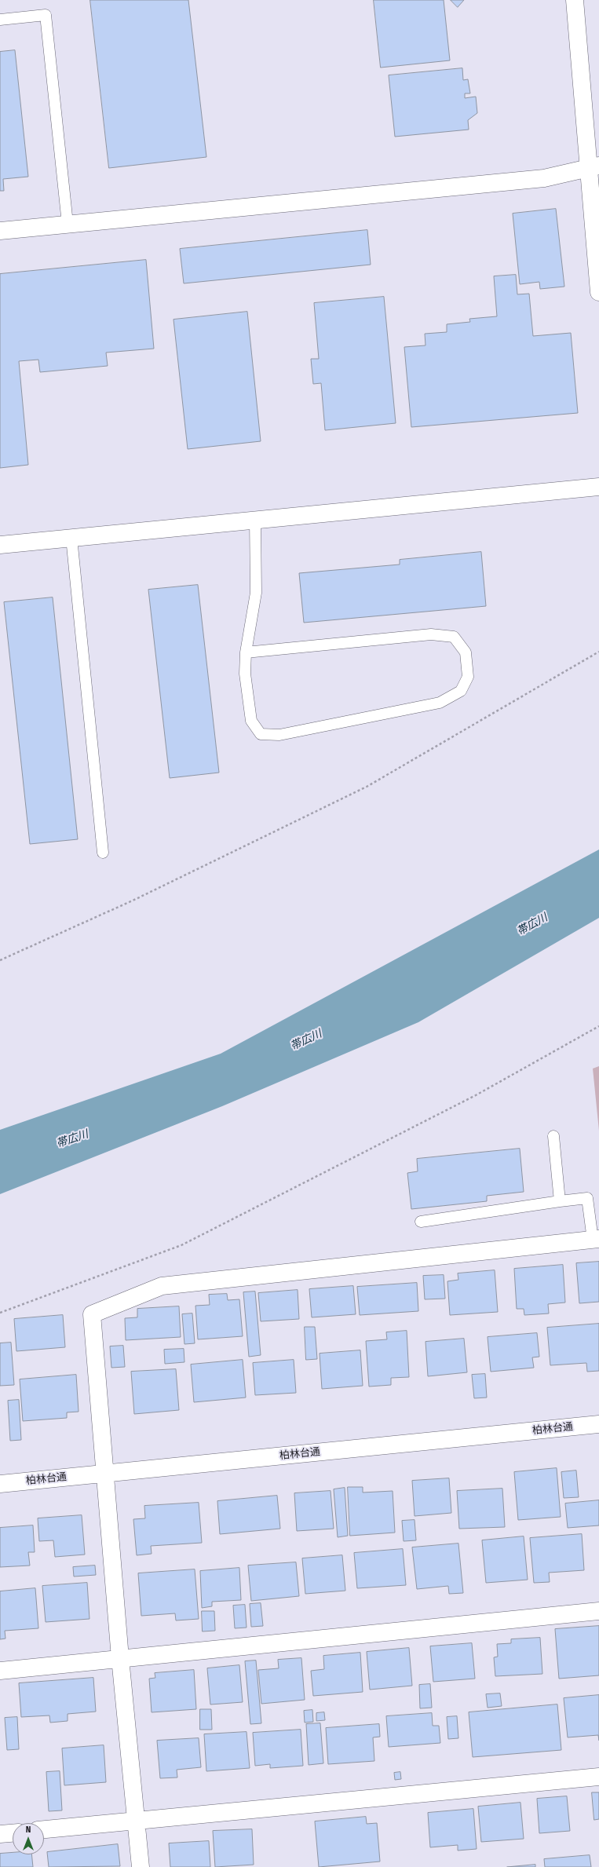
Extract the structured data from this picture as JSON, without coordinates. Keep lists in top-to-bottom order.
{
  "streets": {
    "street": ["柏林台通"]
  },
  "water": ["帯広川"],
  "north": "top"
}
